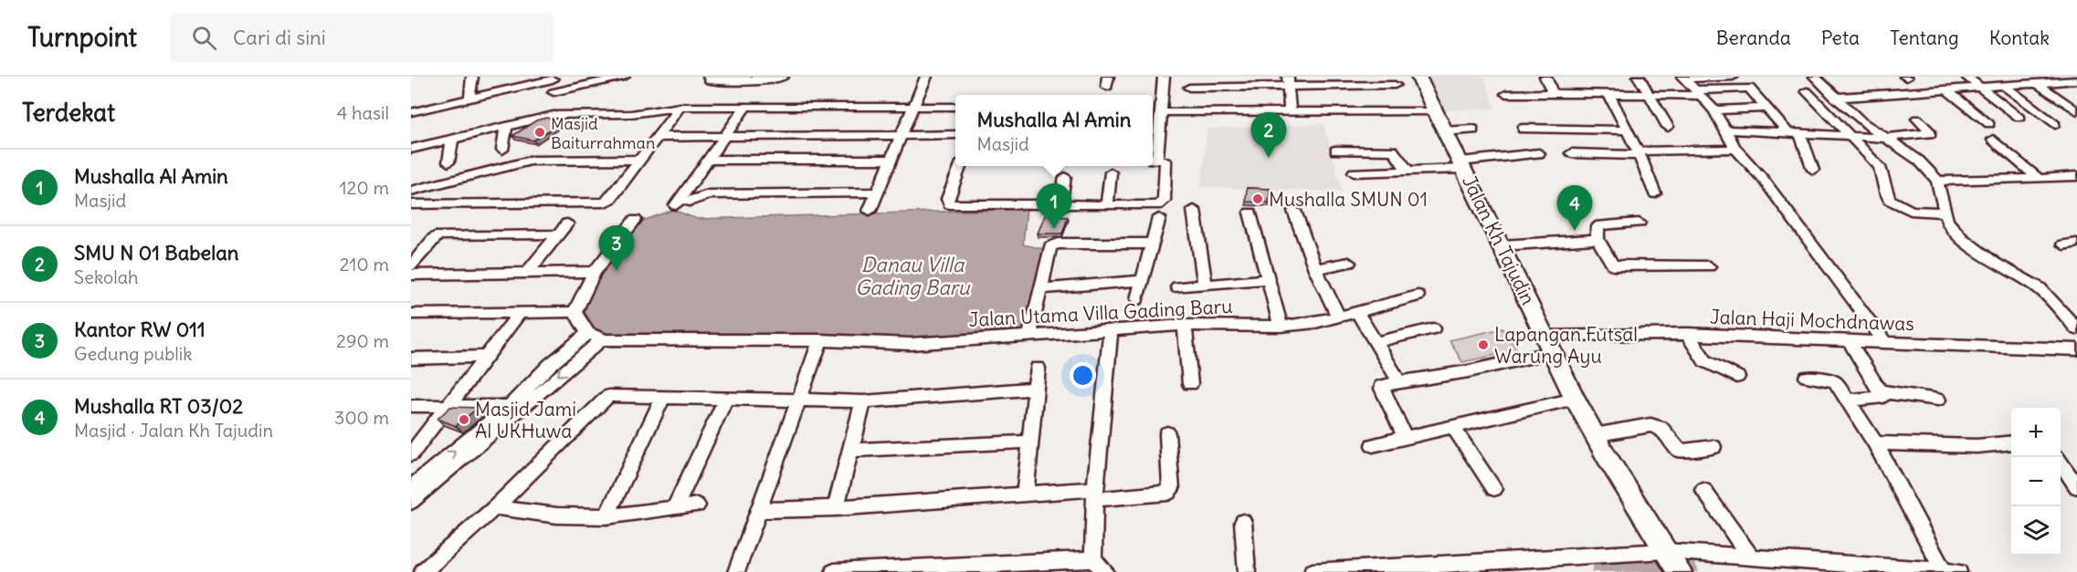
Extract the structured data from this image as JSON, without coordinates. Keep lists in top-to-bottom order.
{
  "streets": {
    "street": ["Jalan Kh Tajudin", "Jalan Utama Villa Gading Baru", "Jalan Haji Mochdnawas"]
  },
  "crossings": [
    ["Jalan Kh Tajudin", "Jalan Haji Mochdnawas"]
  ],
  "water": ["Danau Villa Gading Baru"],
  "places": [
    "Masjid Baiturrahman",
    "Mushalla SMUN 01",
    "Lapangan Futsal Warung Ayu",
    "Masjid Jami Al UKHuwa"
  ],
  "page": {
    "header": "Turnpoint",
    "search": "Cari di sini",
    "nav": [
      "Beranda",
      "Peta",
      "Tentang",
      "Kontak"
    ],
    "heading": ["Terdekat", "4 hasil"],
    "popup": ["Mushalla Al Amin", "Masjid"],
    "pins": [
      "2",
      "1",
      "4",
      "3"
    ],
    "list": [
      {
        "mark": "1",
        "name": "Mushalla Al Amin",
        "note": "Masjid",
        "value": "120 m"
      },
      {
        "mark": "2",
        "name": "SMU N 01 Babelan",
        "note": "Sekolah",
        "value": "210 m"
      },
      {
        "mark": "3",
        "name": "Kantor RW 011",
        "note": "Gedung publik",
        "value": "290 m"
      },
      {
        "mark": "4",
        "name": "Mushalla RT 03/02",
        "note": "Masjid · Jalan Kh Tajudin",
        "value": "300 m"
      }
    ],
    "map_buttons": ["+", "−"]
  }
}
